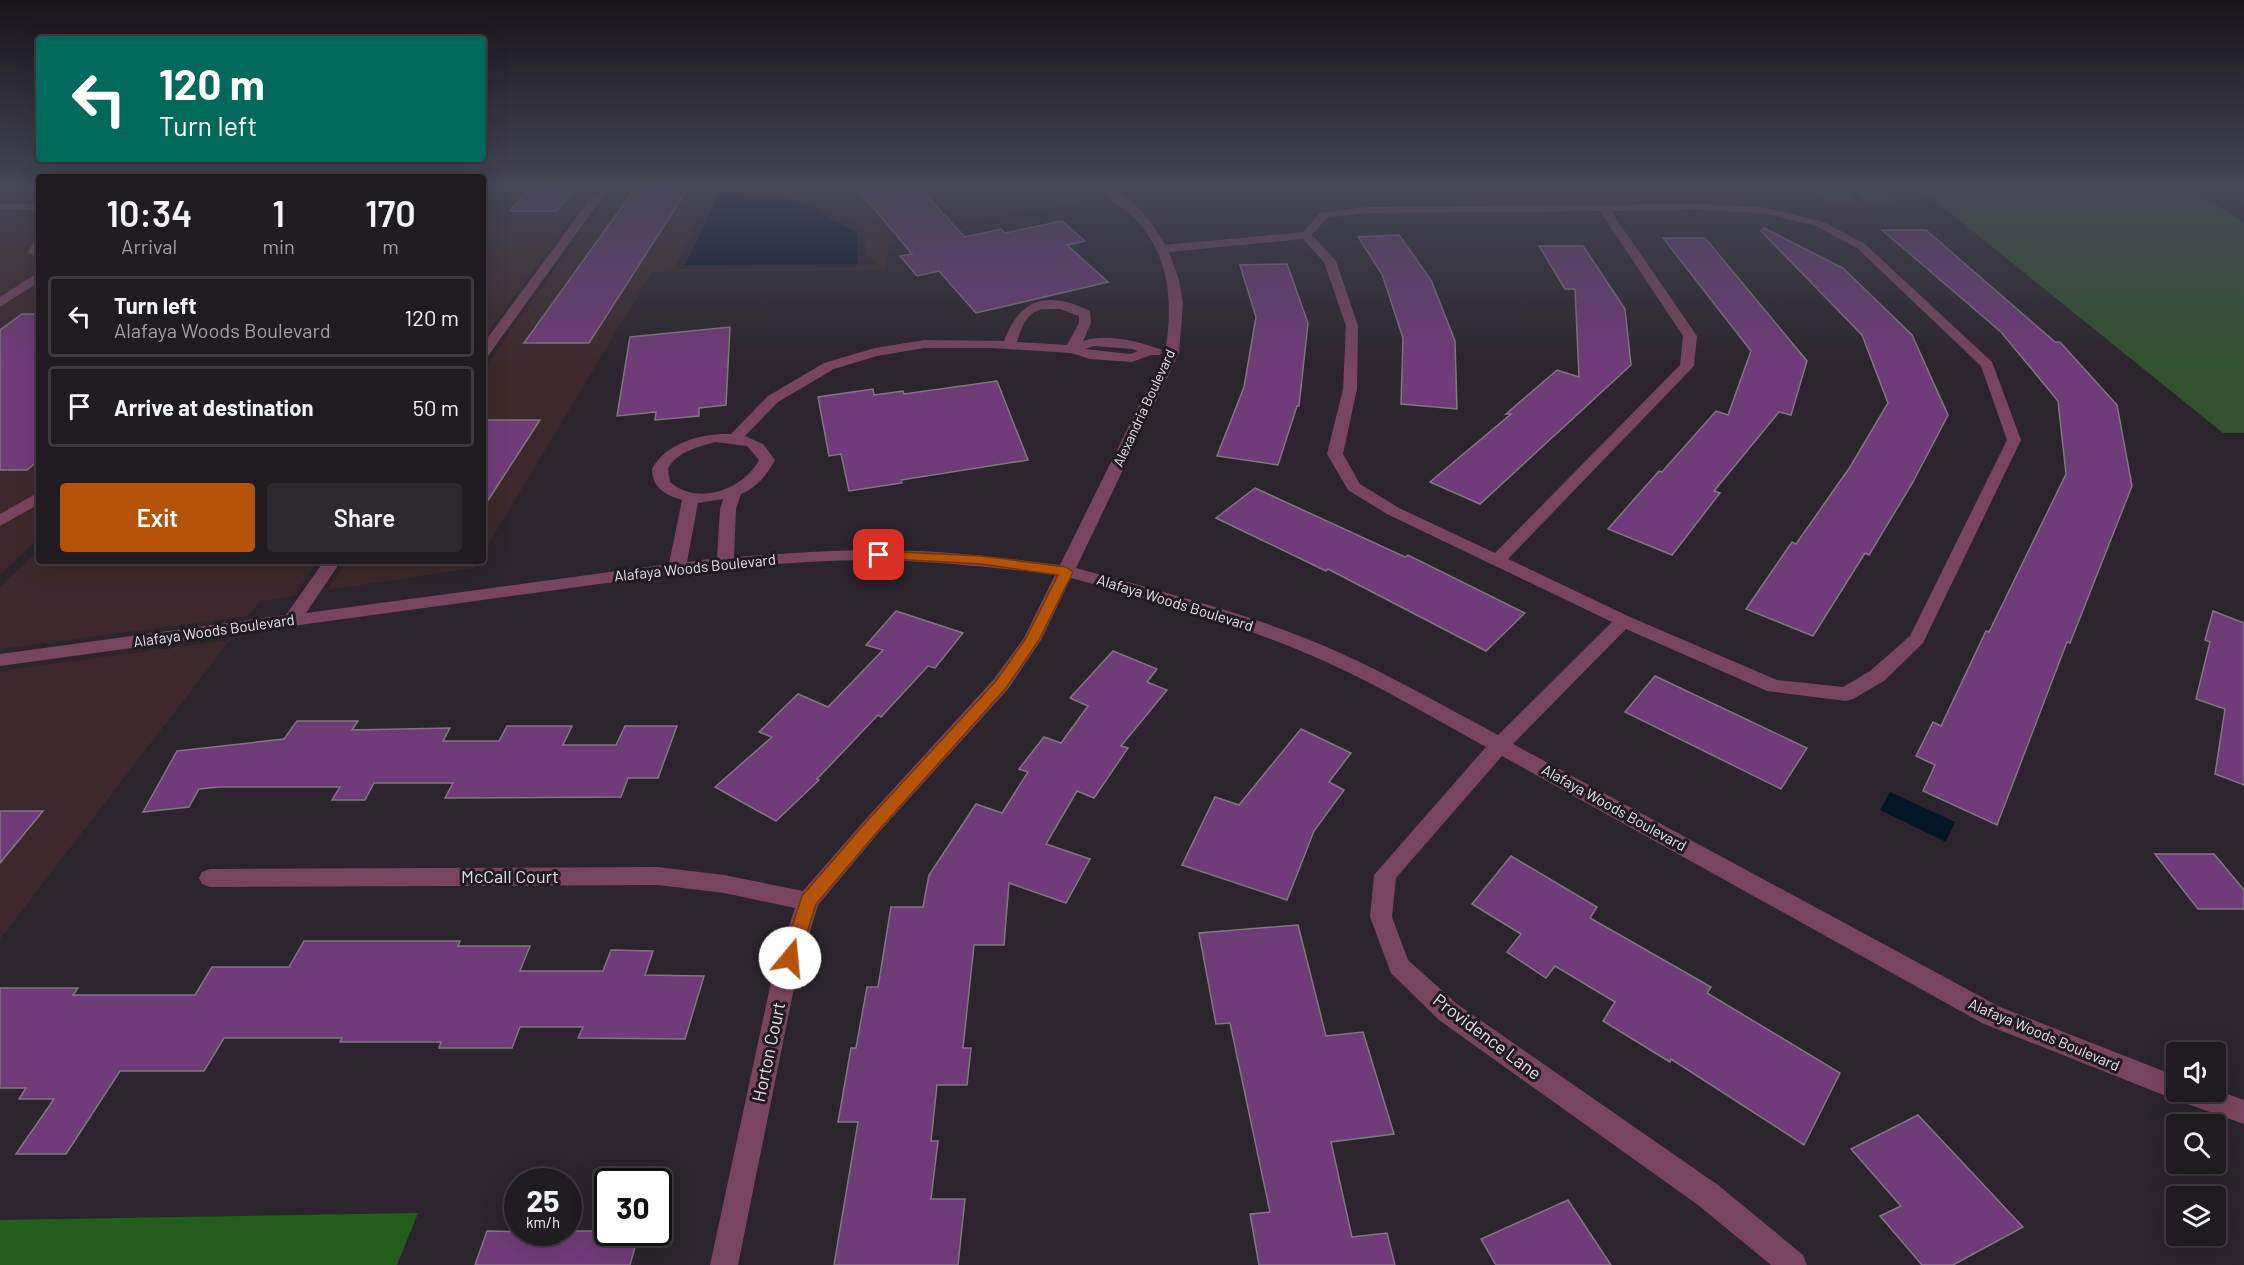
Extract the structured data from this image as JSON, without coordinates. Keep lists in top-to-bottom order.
{
  "streets": {
    "street": [
      "Alexandria Boulevard",
      "Alafaya Woods Boulevard",
      "McCall Court",
      "Providence Lane",
      "Horton Court"
    ]
  },
  "crossings": [
    ["Alexandria Boulevard", "Alafaya Woods Boulevard"],
    ["Alexandria Boulevard", "Horton Court"],
    ["Alafaya Woods Boulevard", "Providence Lane"],
    ["Alafaya Woods Boulevard", "Horton Court"],
    ["McCall Court", "Horton Court"]
  ],
  "page": {
    "turn": ["120 m", "Turn left"],
    "eta": [
      "10:34",
      "Arrival",
      "1",
      "min",
      "170",
      "m"
    ],
    "list": [
      {
        "name": "Turn left",
        "note": "Alafaya Woods Boulevard",
        "value": "120 m"
      },
      {
        "name": "Arrive at destination",
        "value": "50 m"
      }
    ],
    "buttons": ["Exit", "Share"],
    "speed": "25 km/h",
    "limit": "30"
  }
}
